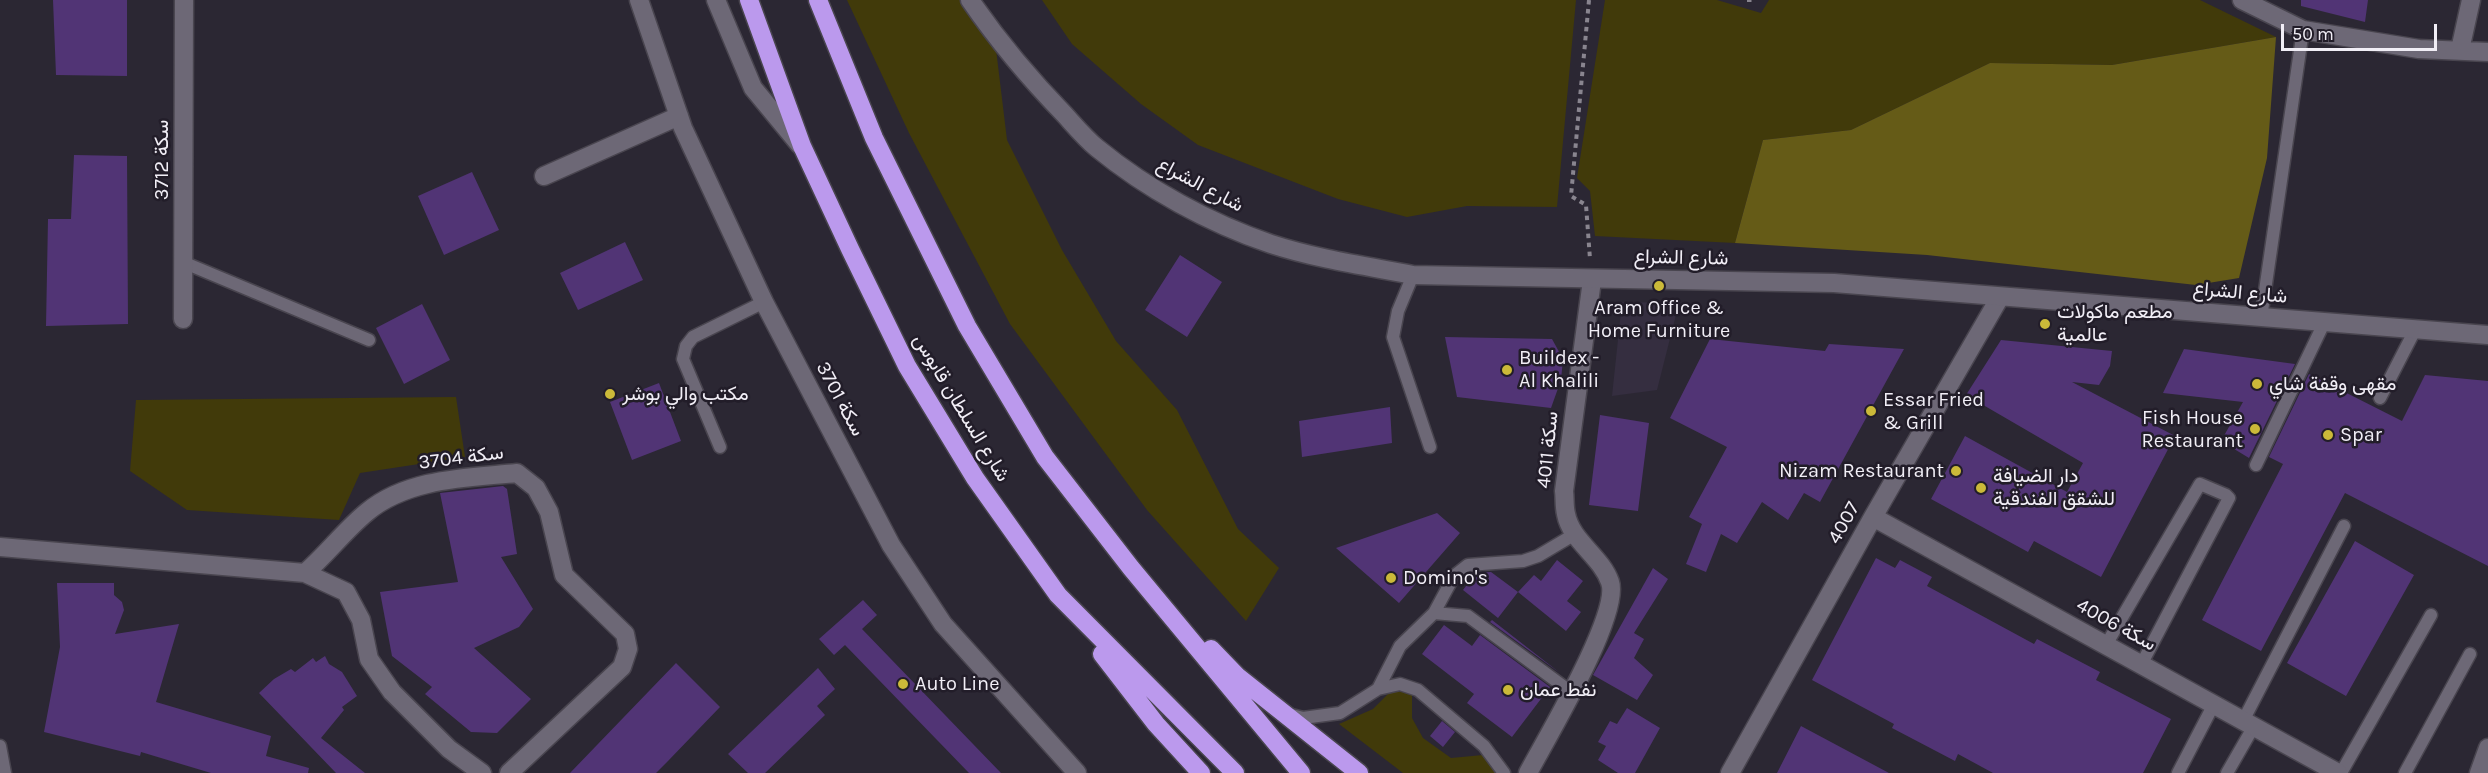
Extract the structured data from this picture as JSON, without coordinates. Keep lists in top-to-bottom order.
{
  "streets": {
    "highway": ["شارع السلطان قابوس"],
    "street": [
      "سكة 3712",
      "شارع الشراع",
      "سكة 3701",
      "سكة 4011",
      "سكة 3704",
      "4007",
      "سكة 4006"
    ]
  },
  "crossings": [
    ["شارع الشراع", "سكة 4011"],
    ["شارع الشراع", "4007"],
    ["4007", "سكة 4006"]
  ],
  "places": [
    "Aram Office & Home Furniture",
    "مطعم ماكولات عالمية",
    "Buildex - Al Khalili",
    "مقهى وقفة شاي",
    "مكتب والي بوشر",
    "Essar Fried & Grill",
    "Fish House Restaurant",
    "Spar",
    "Nizam Restaurant",
    "دار الضيافة للشقق الفندقية",
    "Domino's",
    "Auto Line",
    "نفط عمان"
  ],
  "scale_bar": "50 m"
}
